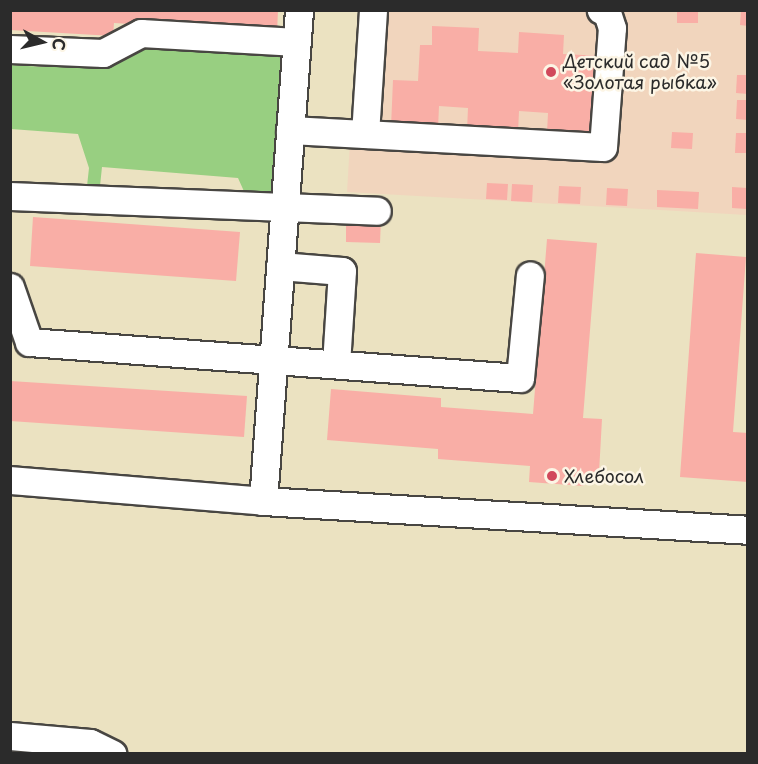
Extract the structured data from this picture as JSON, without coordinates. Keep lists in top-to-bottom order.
{
  "places": ["Детский сад №5 «Золотая рыбка»", "Хлебосол"],
  "north": "right"
}
